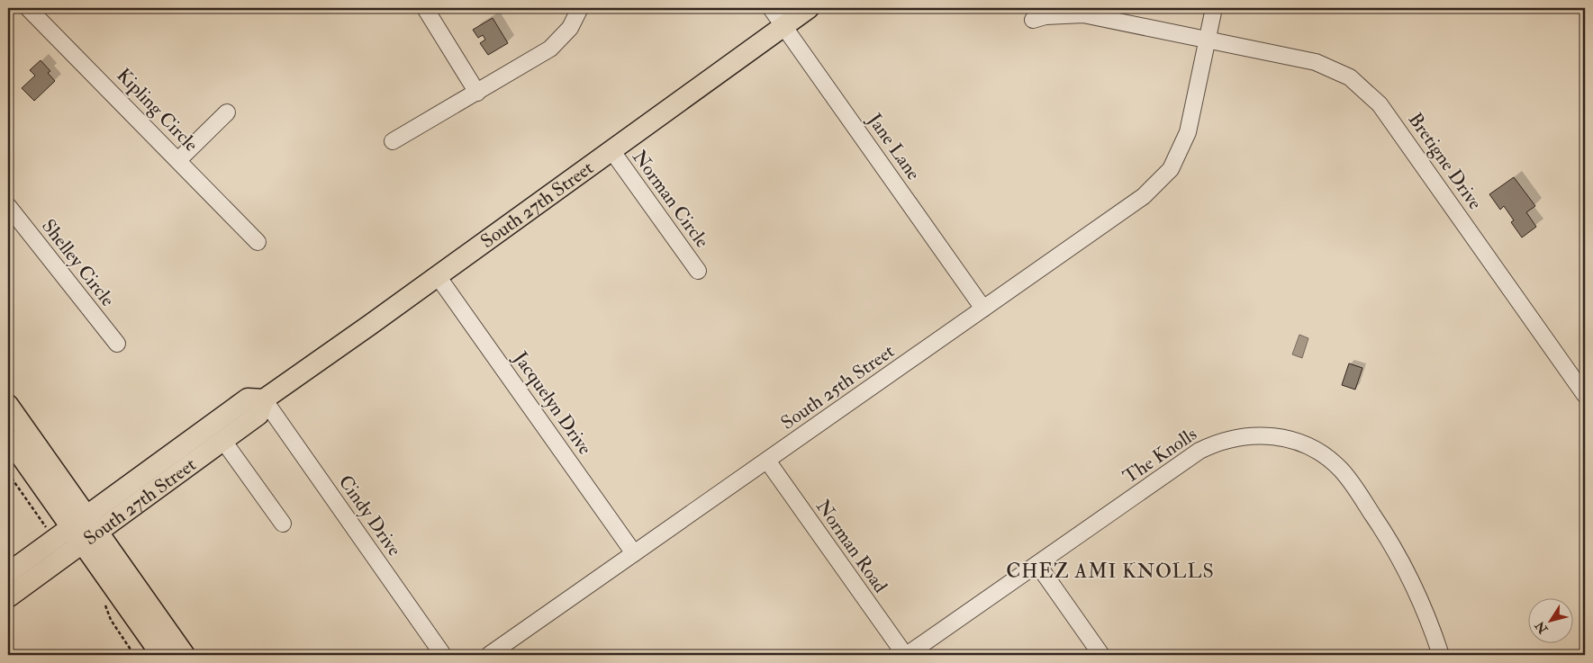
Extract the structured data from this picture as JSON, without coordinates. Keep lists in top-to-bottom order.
{
  "streets": {
    "main road": ["South 27th Street"],
    "street": [
      "Kipling Circle",
      "Jane Lane",
      "Bretigne Drive",
      "Norman Circle",
      "Shelley Circle",
      "South 25th Street",
      "Jacquelyn Drive",
      "The Knolls",
      "Cindy Drive",
      "Norman Road"
    ]
  },
  "crossings": [
    ["Jane Lane", "South 27th Street"],
    ["Jane Lane", "South 25th Street"],
    ["Bretigne Drive", "South 25th Street"],
    ["Norman Circle", "South 27th Street"],
    ["South 27th Street", "Jacquelyn Drive"],
    ["South 27th Street", "Cindy Drive"],
    ["South 25th Street", "Jacquelyn Drive"],
    ["South 25th Street", "Norman Road"],
    ["The Knolls", "Norman Road"]
  ],
  "districts": ["CHEZ AMI KNOLLS"],
  "north": "bottom left"
}
